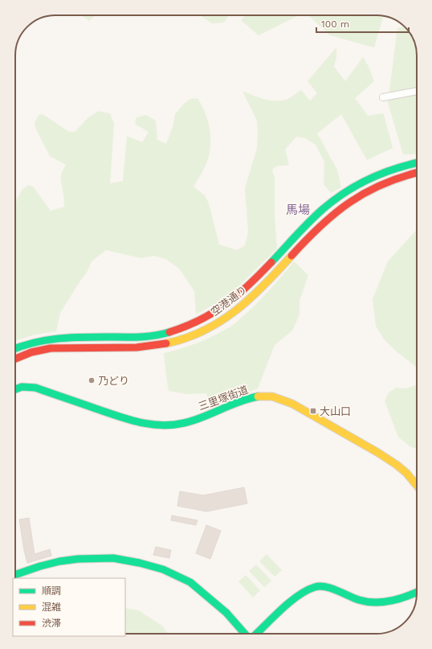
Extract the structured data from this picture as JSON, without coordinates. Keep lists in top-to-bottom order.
{
  "streets": {
    "main road": ["空港通り", "三里塚街道"]
  },
  "districts": ["馬場"],
  "places": {
    "other": ["乃どり"],
    "transit": ["大山口"]
  },
  "legend": ["順調", "混雑", "渋滞"],
  "scale_bar": "100 m"
}
